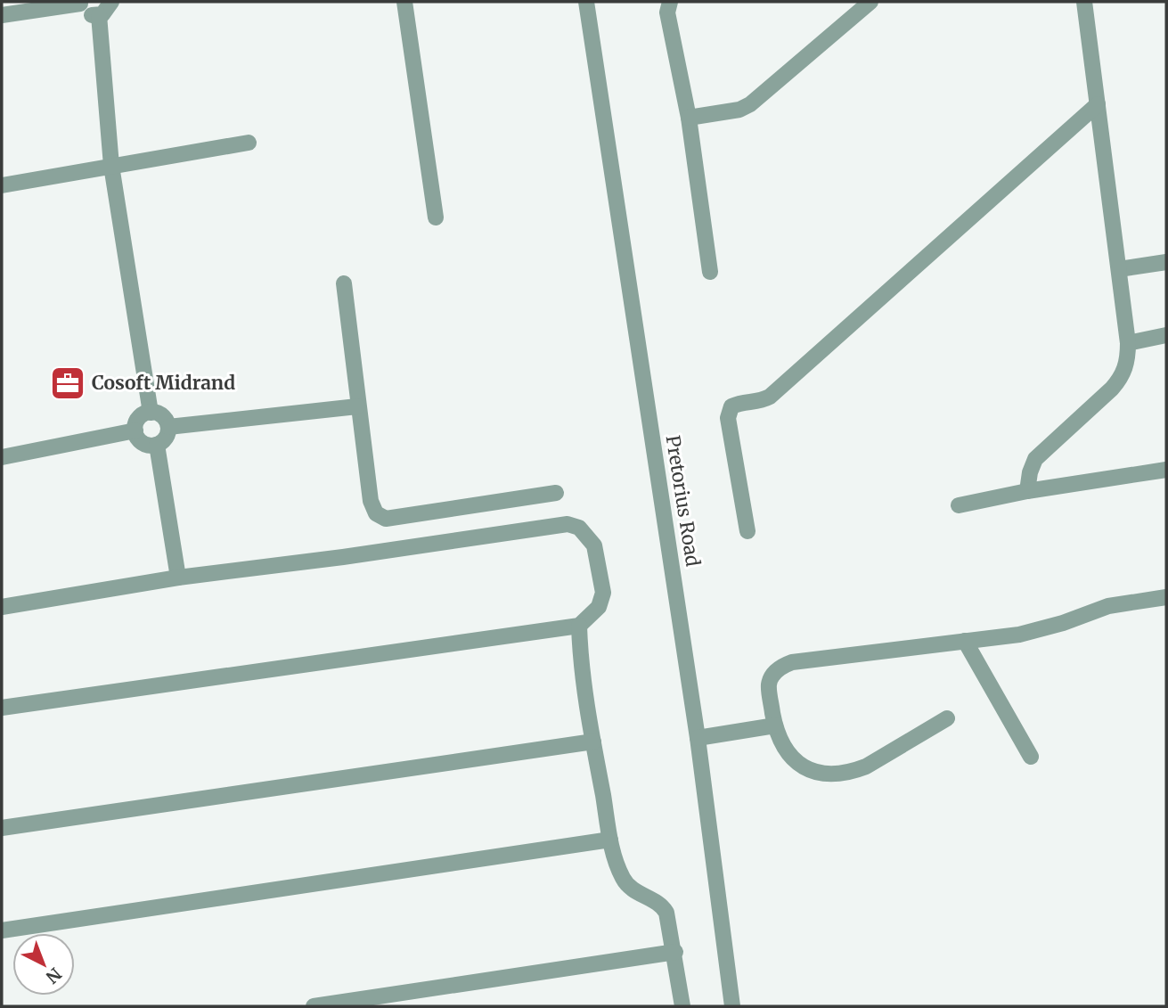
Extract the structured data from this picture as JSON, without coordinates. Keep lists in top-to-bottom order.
{
  "streets": {
    "street": ["Pretorius Road"]
  },
  "places": {
    "office": ["Cosoft Midrand"]
  },
  "north": "bottom right"
}
